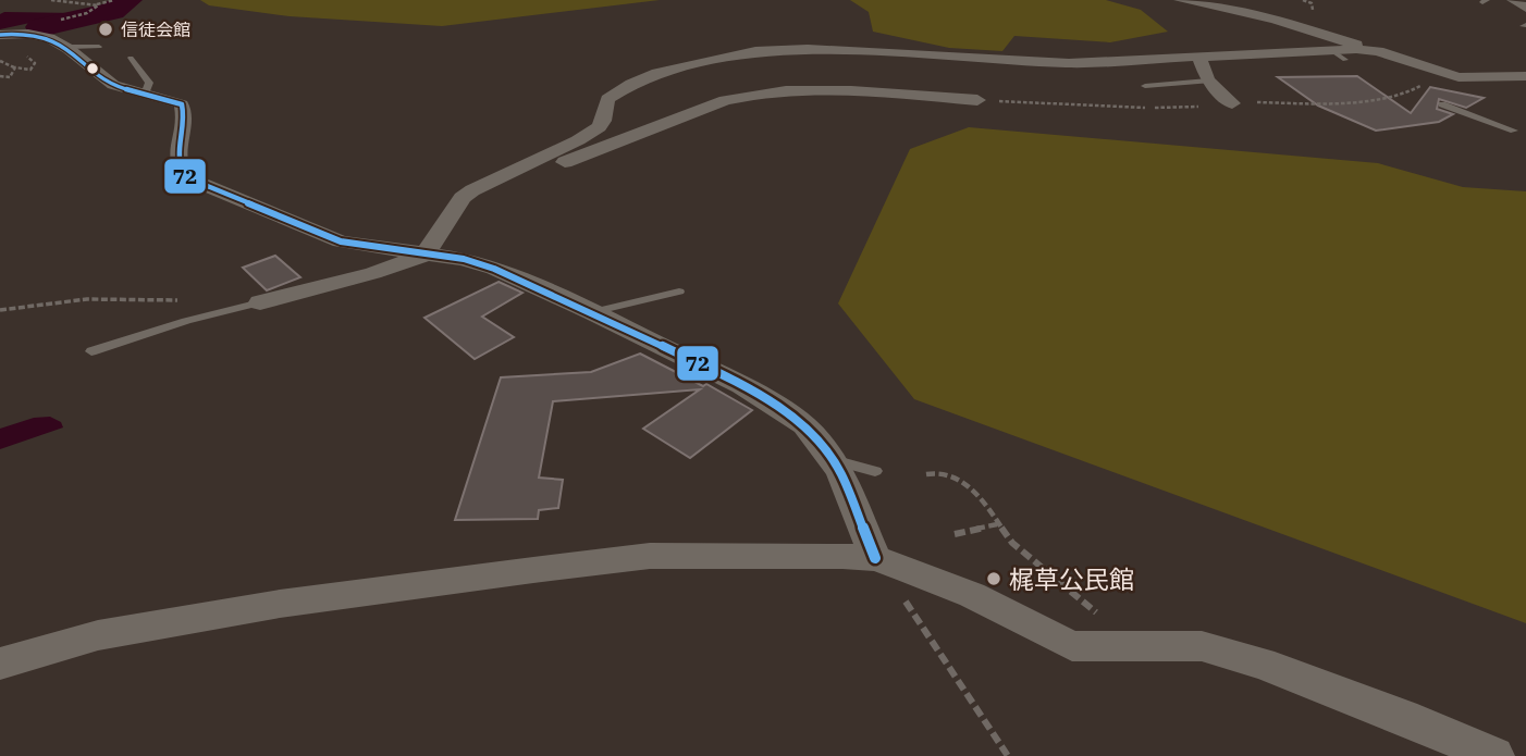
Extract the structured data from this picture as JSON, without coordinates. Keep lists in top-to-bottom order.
{
  "places": ["信徒会館", "梶草公民館"],
  "lines": ["transit line 72"]
}
